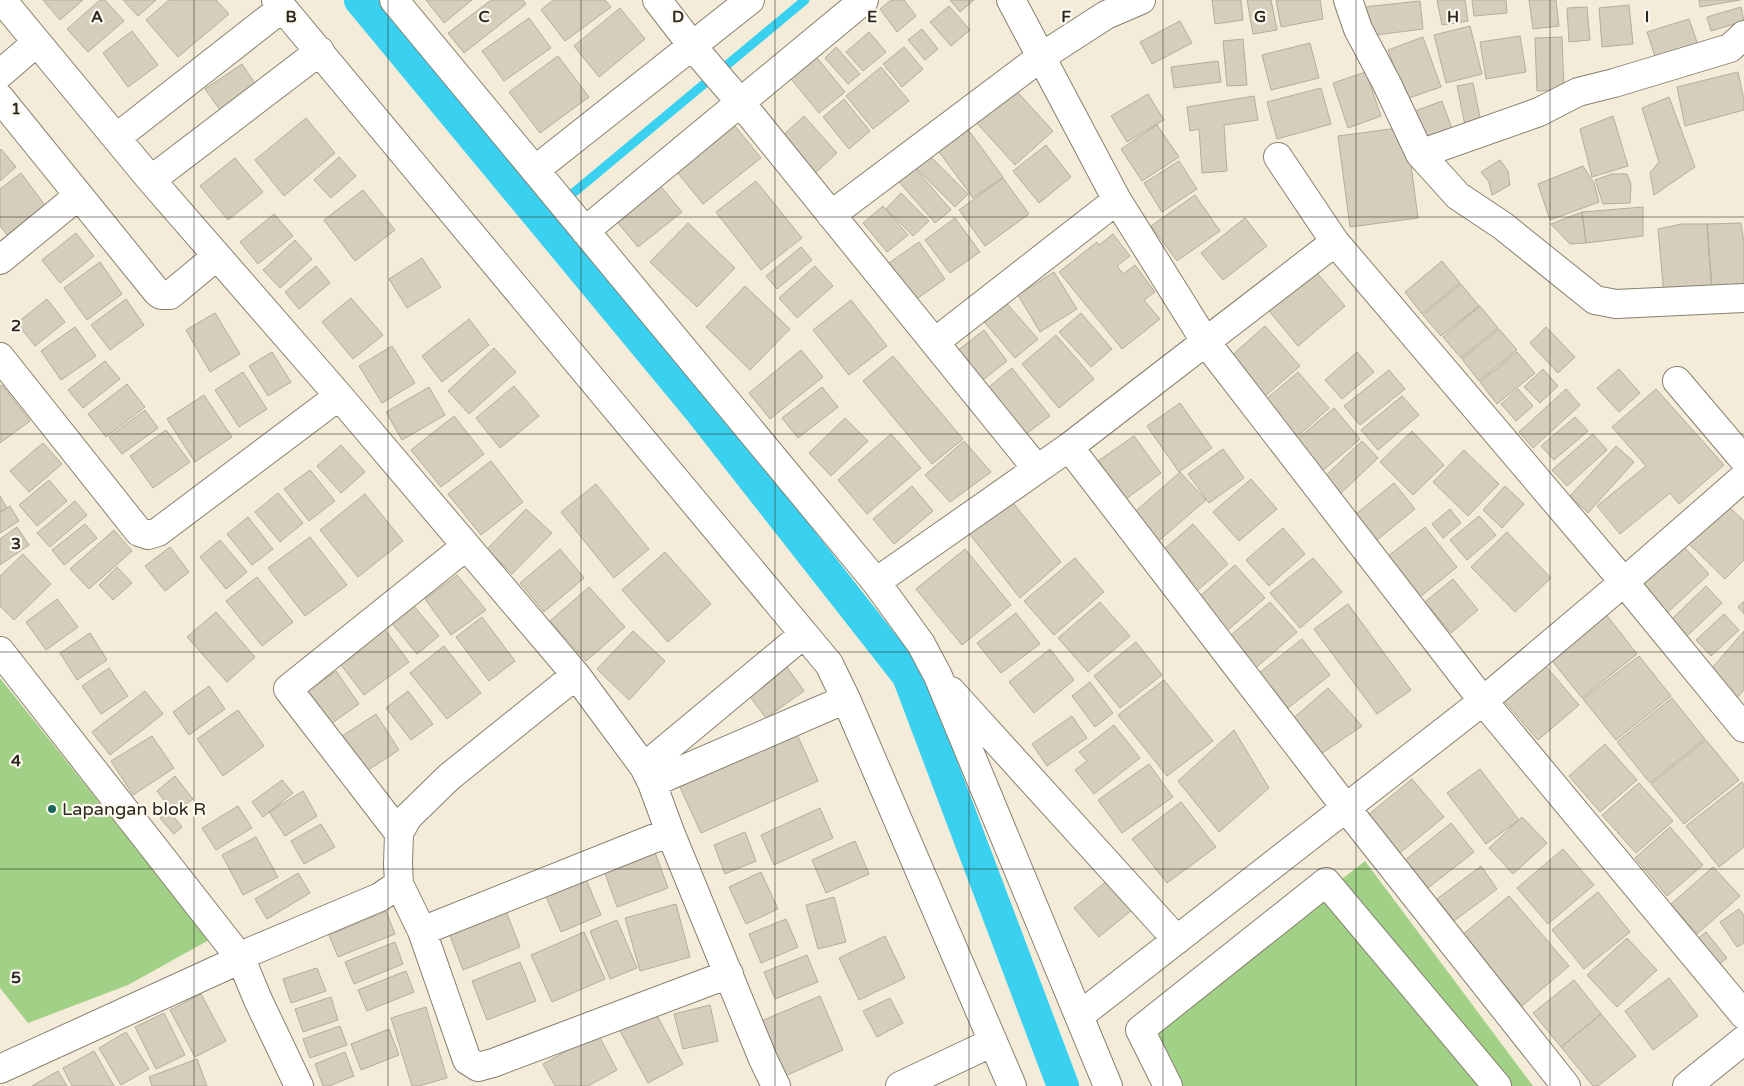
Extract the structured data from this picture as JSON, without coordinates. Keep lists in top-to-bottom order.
{
  "places": ["Lapangan blok R"],
  "grid": {
    "columns": [
      "A",
      "B",
      "C",
      "D",
      "E",
      "F",
      "G",
      "H",
      "I"
    ],
    "rows": [
      "1",
      "2",
      "3",
      "4",
      "5"
    ]
  }
}
